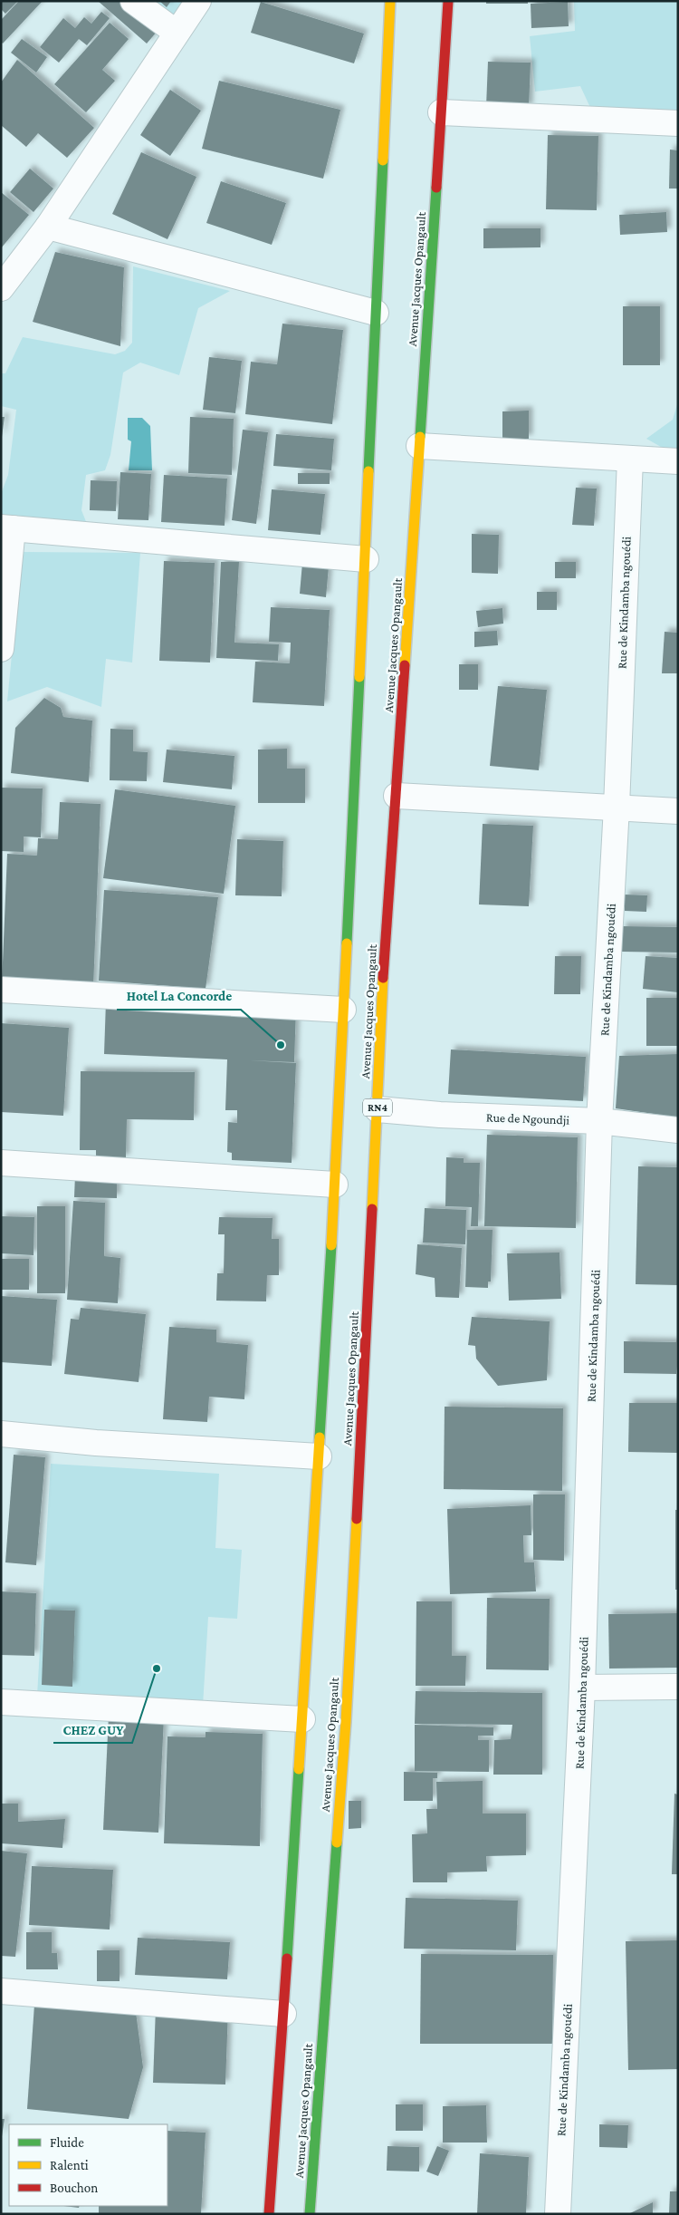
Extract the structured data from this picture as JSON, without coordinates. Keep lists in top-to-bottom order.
{
  "streets": {
    "highway": ["Avenue Jacques Opangault", "RN4"],
    "street": ["Rue de Kindamba ngouédi", "Rue de Ngoundji"]
  },
  "crossings": [
    ["Avenue Jacques Opangault", "Rue de Ngoundji"],
    ["Rue de Kindamba ngouédi", "Rue de Ngoundji"]
  ],
  "places": ["Hotel La Concorde", "CHEZ GUY"],
  "legend": ["Fluide", "Ralenti", "Bouchon"]
}
